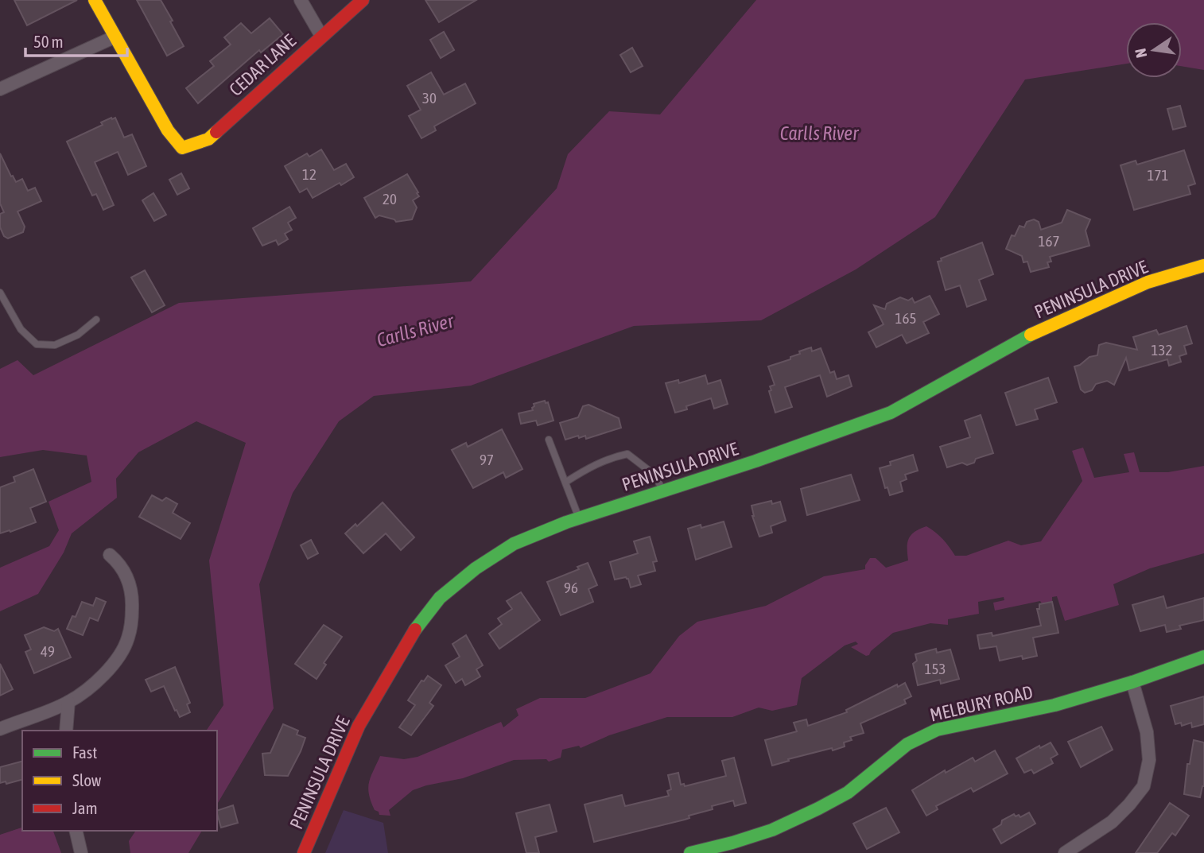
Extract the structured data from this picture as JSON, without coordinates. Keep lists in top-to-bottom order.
{
  "streets": {
    "street": ["CEDAR LANE", "PENINSULA DRIVE", "MELBURY ROAD"]
  },
  "water": ["Carlls River"],
  "house_numbers": [
    "30",
    "12",
    "171",
    "20",
    "167",
    "165",
    "132",
    "97",
    "96",
    "49",
    "153"
  ],
  "legend": ["Fast", "Slow", "Jam"],
  "scale_bar": "50 m",
  "north": "left"
}
